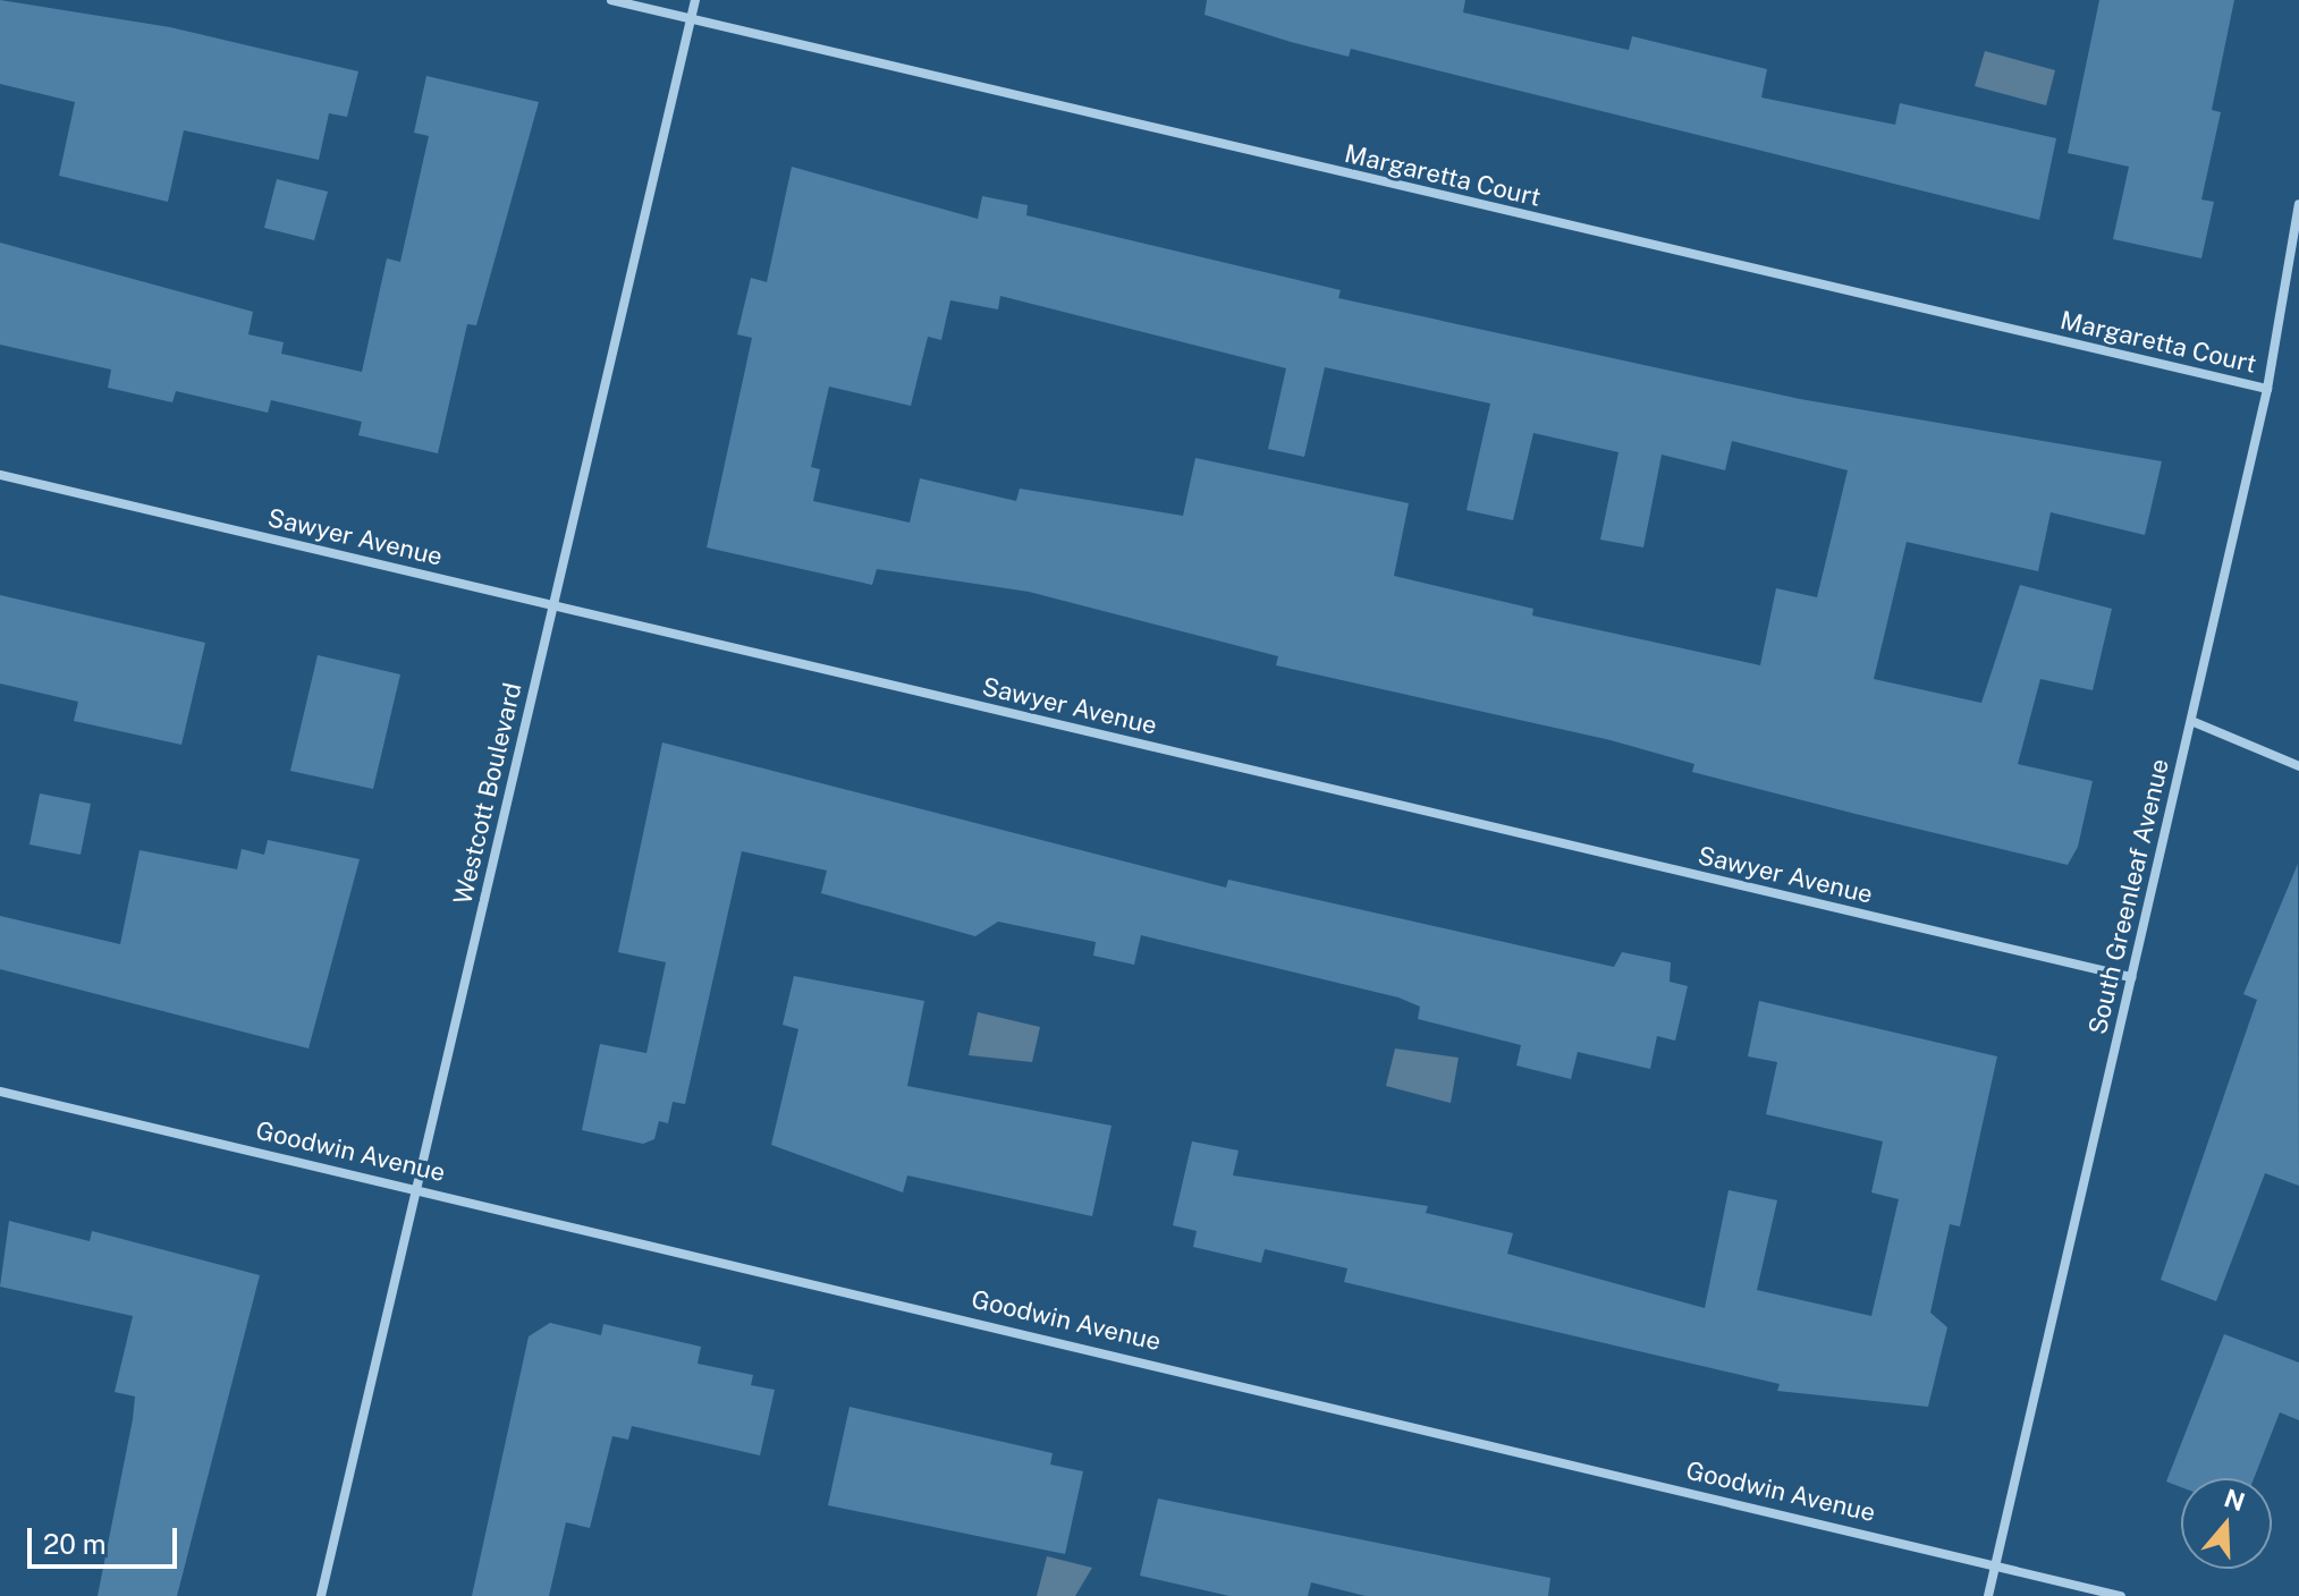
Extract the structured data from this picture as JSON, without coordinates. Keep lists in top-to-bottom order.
{
  "streets": {
    "street": [
      "Margaretta Court",
      "Sawyer Avenue",
      "Westcott Boulevard",
      "South Greenleaf Avenue",
      "Goodwin Avenue"
    ]
  },
  "crossings": [
    ["Margaretta Court", "Westcott Boulevard"],
    ["Margaretta Court", "South Greenleaf Avenue"],
    ["Sawyer Avenue", "Westcott Boulevard"],
    ["Sawyer Avenue", "South Greenleaf Avenue"],
    ["Westcott Boulevard", "Goodwin Avenue"],
    ["South Greenleaf Avenue", "Goodwin Avenue"]
  ],
  "scale_bar": "20 m",
  "north": "top"
}
